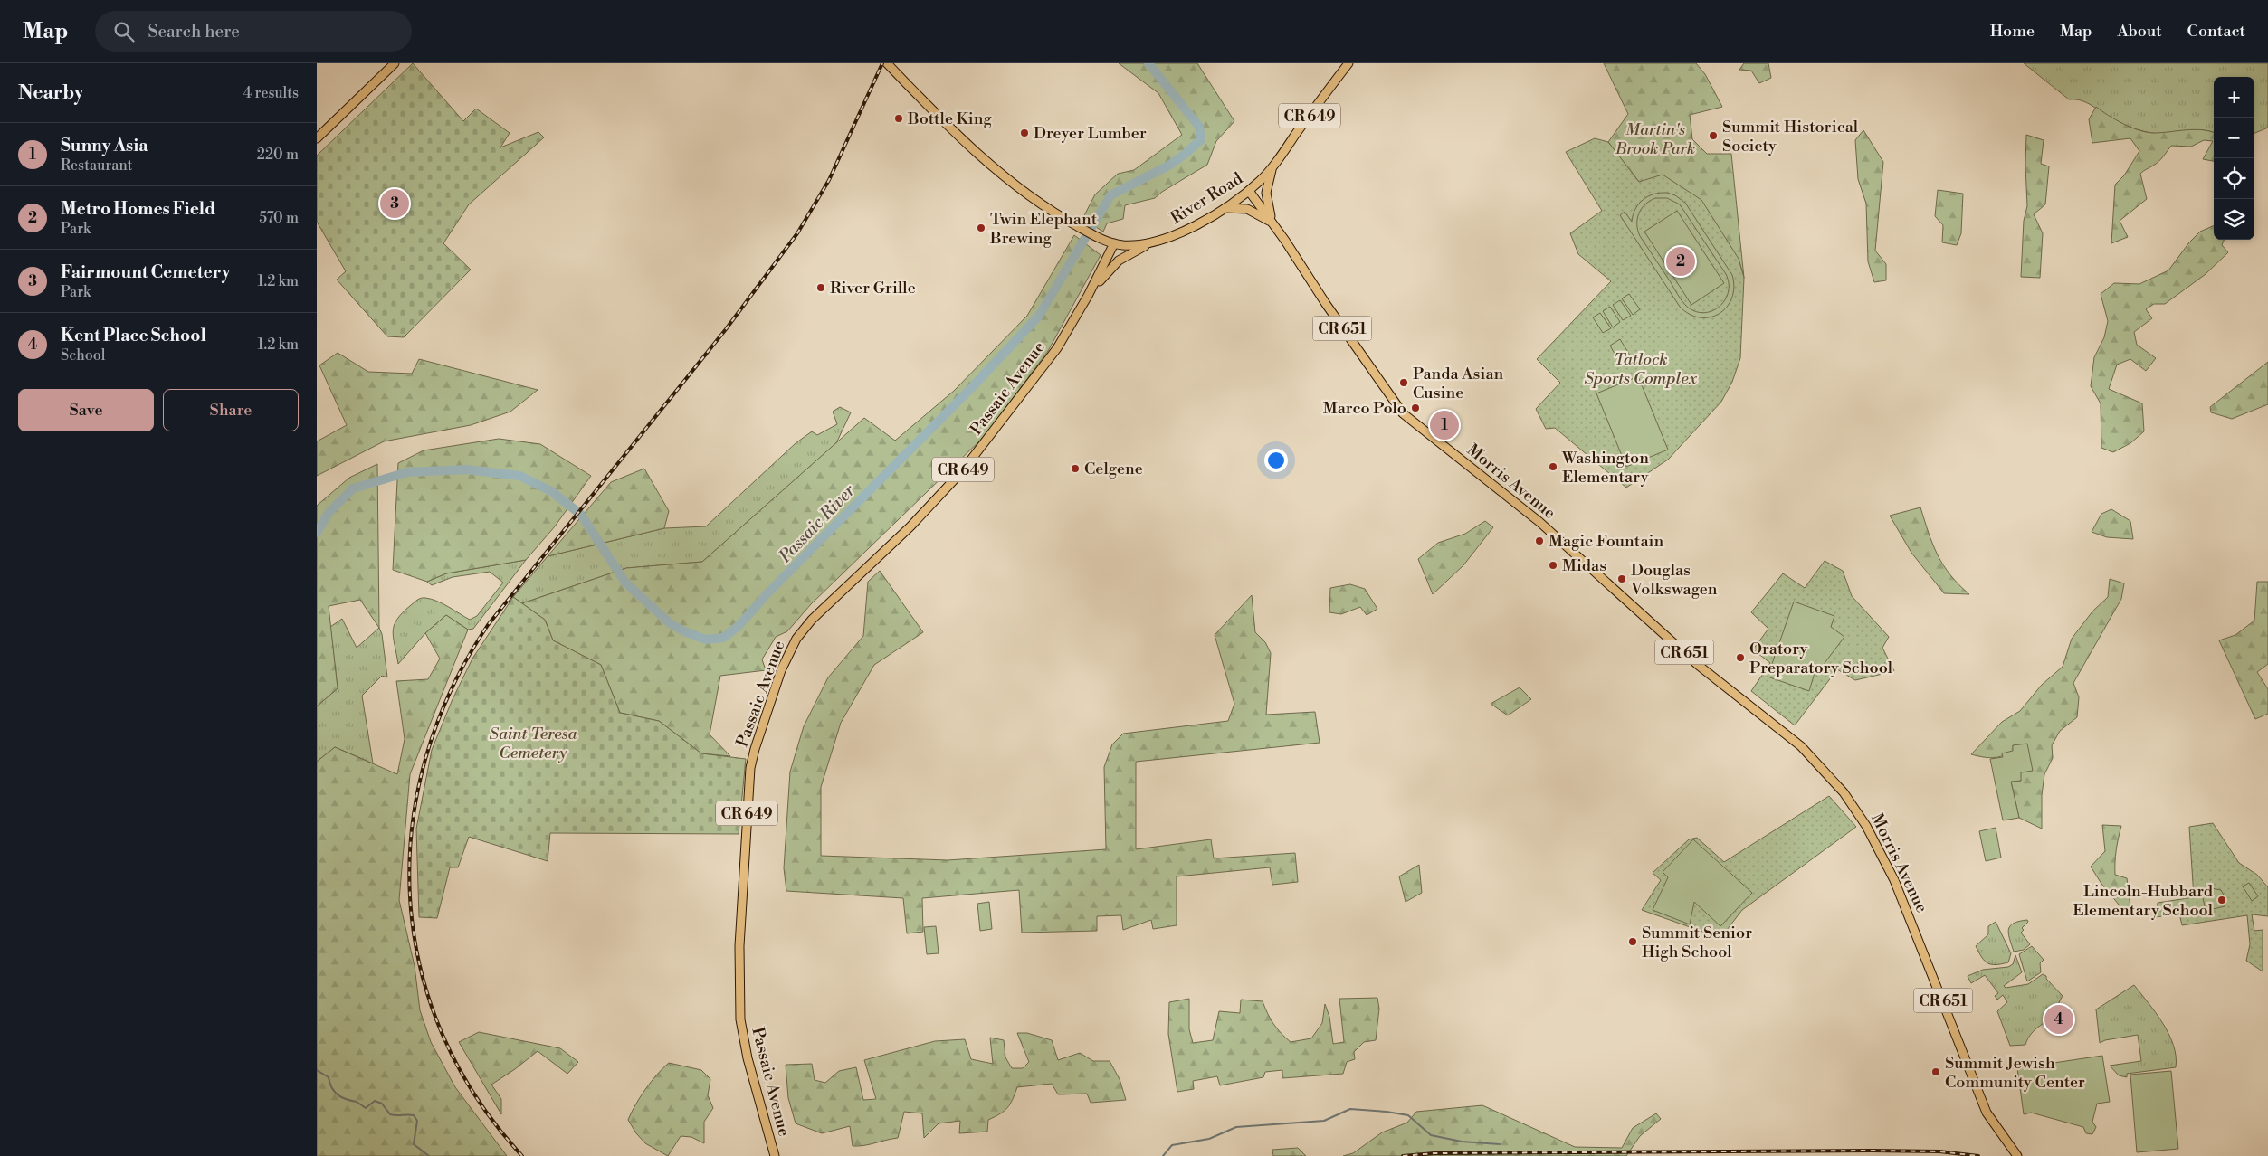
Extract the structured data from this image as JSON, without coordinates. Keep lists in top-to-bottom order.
{
  "streets": {
    "main road": [
      "CR 649",
      "River Road",
      "CR 651",
      "Passaic Avenue",
      "Morris Avenue"
    ]
  },
  "crossings": [
    ["River Road", "Passaic Avenue"],
    ["River Road", "Morris Avenue"]
  ],
  "water": ["Passaic River"],
  "parks": ["Martin's Brook Park", "Tatlock Sports Complex", "Saint Teresa Cemetery"],
  "places": [
    "Bottle King",
    "Dreyer Lumber",
    "Summit Historical Society",
    "Twin Elephant Brewing",
    "River Grille",
    "Panda Asian Cusine",
    "Marco Polo",
    "Washington Elementary",
    "Celgene",
    "Magic Fountain",
    "Midas",
    "Douglas Volkswagen",
    "Oratory Preparatory School",
    "Lincoln-Hubbard Elementary School",
    "Summit Senior High School",
    "Summit Jewish Community Center"
  ],
  "page": {
    "header": "Map",
    "search": "Search here",
    "nav": [
      "Home",
      "Map",
      "About",
      "Contact"
    ],
    "heading": ["Nearby", "4 results"],
    "map_buttons": ["+", "−"],
    "list": [
      {
        "mark": "1",
        "name": "Sunny Asia",
        "note": "Restaurant",
        "value": "220 m"
      },
      {
        "mark": "2",
        "name": "Metro Homes Field",
        "note": "Park",
        "value": "570 m"
      },
      {
        "mark": "3",
        "name": "Fairmount Cemetery",
        "note": "Park",
        "value": "1.2 km"
      },
      {
        "mark": "4",
        "name": "Kent Place School",
        "note": "School",
        "value": "1.2 km"
      }
    ],
    "pins": [
      "3",
      "2",
      "1",
      "4"
    ],
    "buttons": ["Save", "Share"]
  }
}
